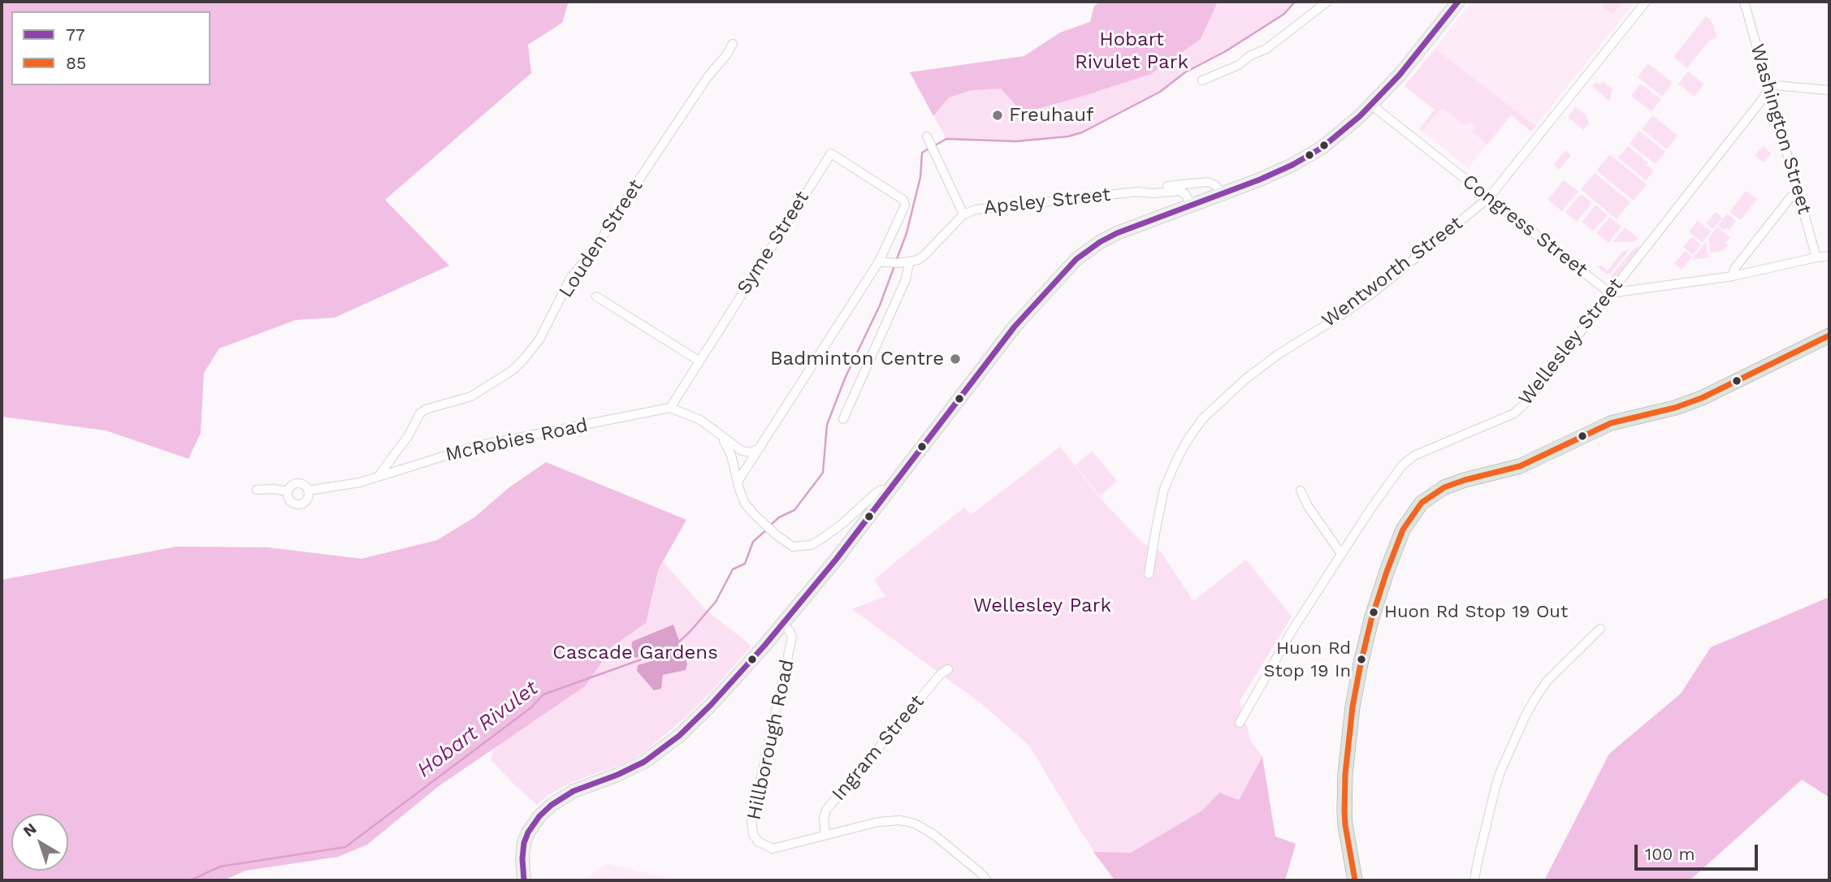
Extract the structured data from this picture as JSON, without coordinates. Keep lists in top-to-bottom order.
{
  "streets": {
    "street": [
      "Washington Street",
      "Apsley Street",
      "Congress Street",
      "Louden Street",
      "Syme Street",
      "Wentworth Street",
      "Wellesley Street",
      "McRobies Road",
      "Hillborough Road",
      "Ingram Street"
    ]
  },
  "crossings": [
    ["Washington Street", "Wellesley Street"],
    ["Congress Street", "Wentworth Street"],
    ["Congress Street", "Wellesley Street"],
    ["Louden Street", "McRobies Road"],
    ["Syme Street", "McRobies Road"],
    ["Hillborough Road", "Ingram Street"]
  ],
  "water": ["Hobart Rivulet"],
  "parks": ["Hobart Rivulet Park", "Wellesley Park", "Cascade Gardens"],
  "places": [
    "Freuhauf",
    "Badminton Centre",
    "Huon Rd Stop 19 Out",
    "Huon Rd Stop 19 In"
  ],
  "lines": ["transit line 77", "transit line 85"],
  "legend": ["77", "85"],
  "scale_bar": "100 m",
  "north": "top left"
}
